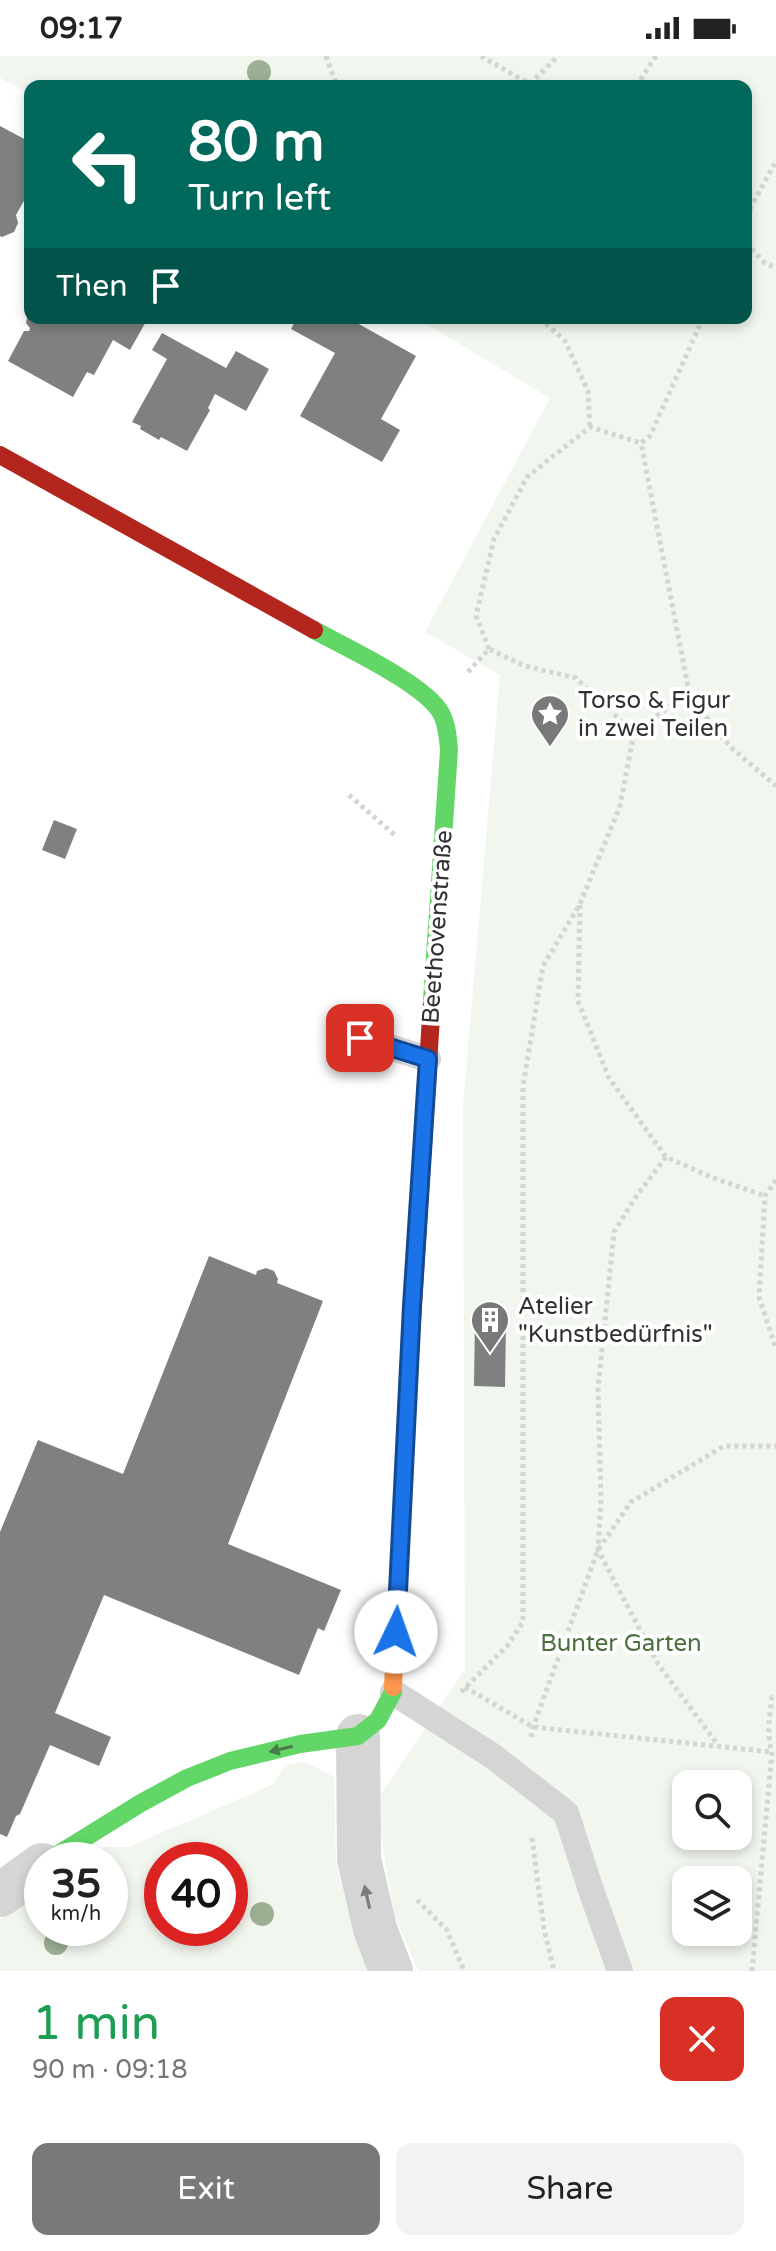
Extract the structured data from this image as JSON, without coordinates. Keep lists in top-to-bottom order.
{
  "streets": {
    "street": ["Beethovenstraße"]
  },
  "parks": ["Bunter Garten"],
  "places": {
    "place": ["Torso & Figur in zwei Teilen"],
    "building": ["Atelier \"Kunstbedürfnis\""]
  },
  "page": {
    "status": "09:17",
    "turn": ["80 m", "Turn left"],
    "then": "Then",
    "speed": "35 km/h",
    "limit": "40",
    "heading": ["1 min", "90 m · 09:18"],
    "buttons": ["Exit", "Share"]
  }
}
